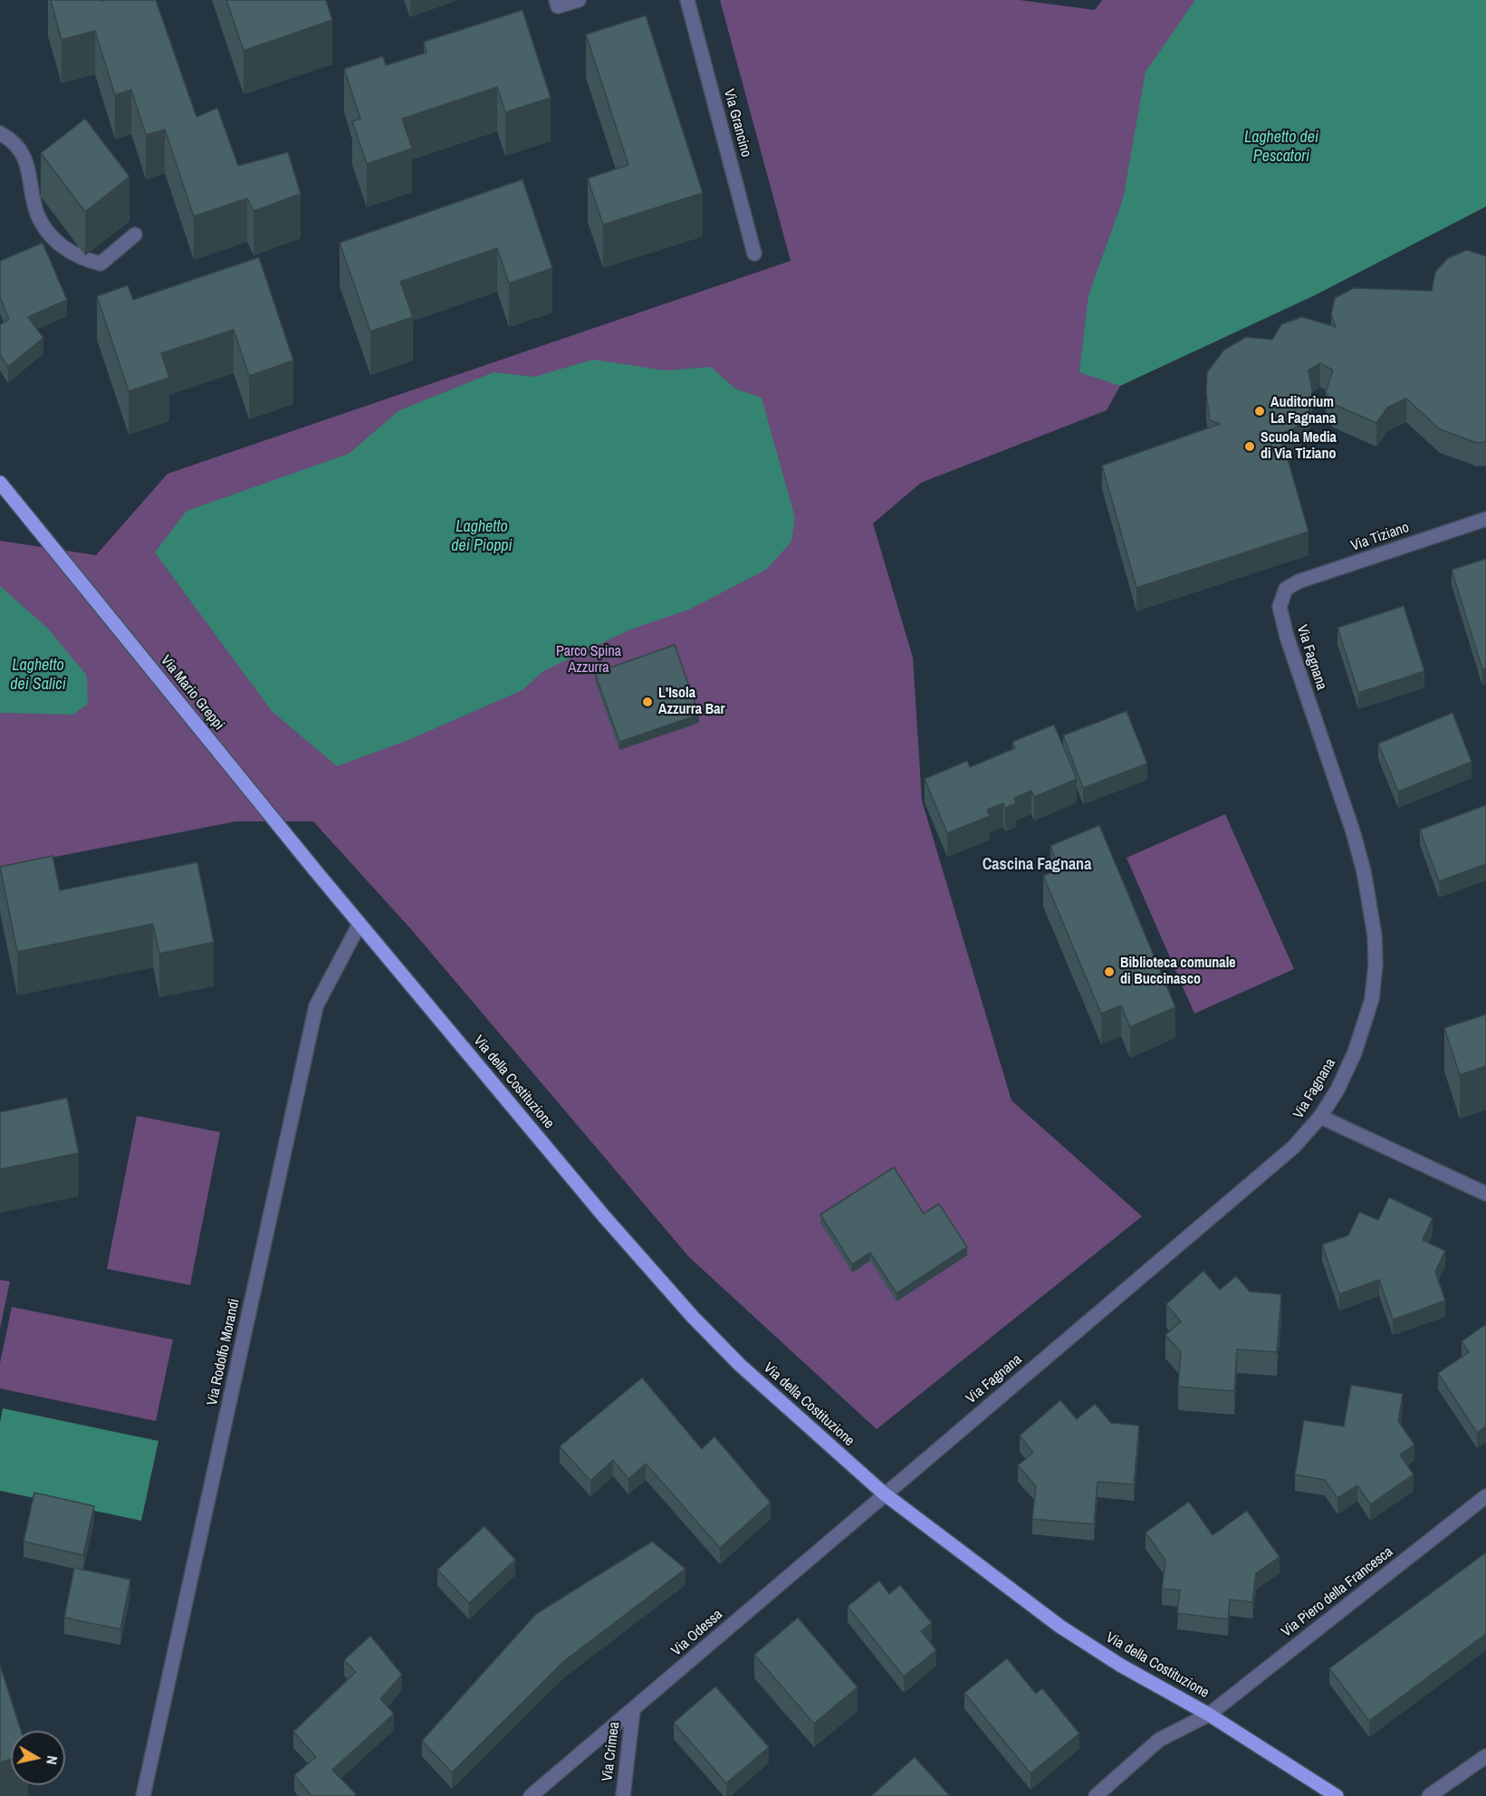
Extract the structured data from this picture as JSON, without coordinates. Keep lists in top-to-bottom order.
{
  "streets": {
    "main road": ["Via Mario Greppi", "Via della Costituzione"],
    "street": [
      "Via Grancino",
      "Via Tiziano",
      "Via Fagnana",
      "Via Rodolfo Morandi",
      "Via Piero della Francesca",
      "Via Odessa",
      "Via Crimea"
    ]
  },
  "crossings": [
    ["Via Tiziano", "Via Fagnana"],
    ["Via Fagnana", "Via della Costituzione"],
    ["Via Fagnana", "Via Odessa"],
    ["Via Mario Greppi", "Via della Costituzione"],
    ["Via Mario Greppi", "Via Rodolfo Morandi"],
    ["Via della Costituzione", "Via Rodolfo Morandi"],
    ["Via della Costituzione", "Via Piero della Francesca"],
    ["Via della Costituzione", "Via Odessa"],
    ["Via Odessa", "Via Crimea"]
  ],
  "districts": ["Cascina Fagnana"],
  "water": ["Laghetto dei Pescatori", "Laghetto dei Pioppi", "Laghetto dei Salici"],
  "parks": ["Parco Spina Azzurra"],
  "places": [
    "Auditorium La Fagnana",
    "Scuola Media di Via Tiziano",
    "L'Isola Azzurra Bar",
    "Biblioteca comunale di Buccinasco"
  ],
  "north": "right"
}
